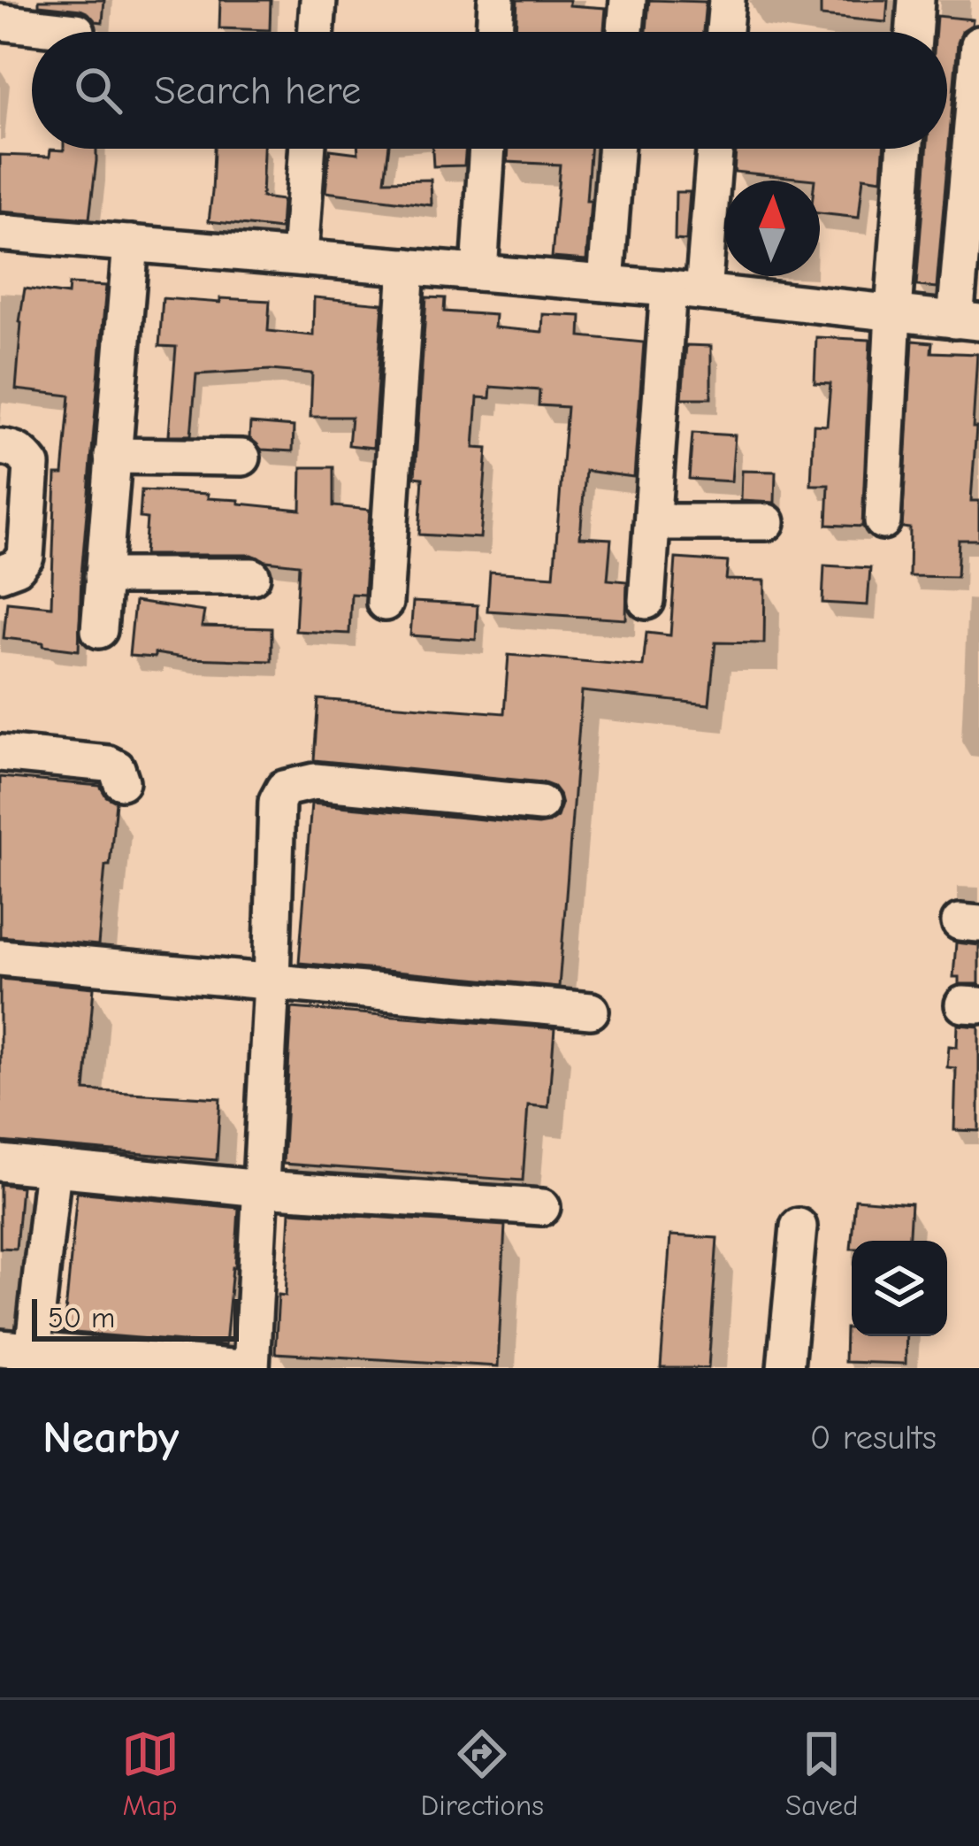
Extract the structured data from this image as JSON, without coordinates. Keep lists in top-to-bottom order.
{
  "scale_bar": "50 m",
  "north": "top",
  "page": {
    "search": "Search here",
    "scale": "50 m",
    "heading": ["Nearby", "0 results"],
    "nav": ["Map", "Directions", "Saved"]
  }
}
